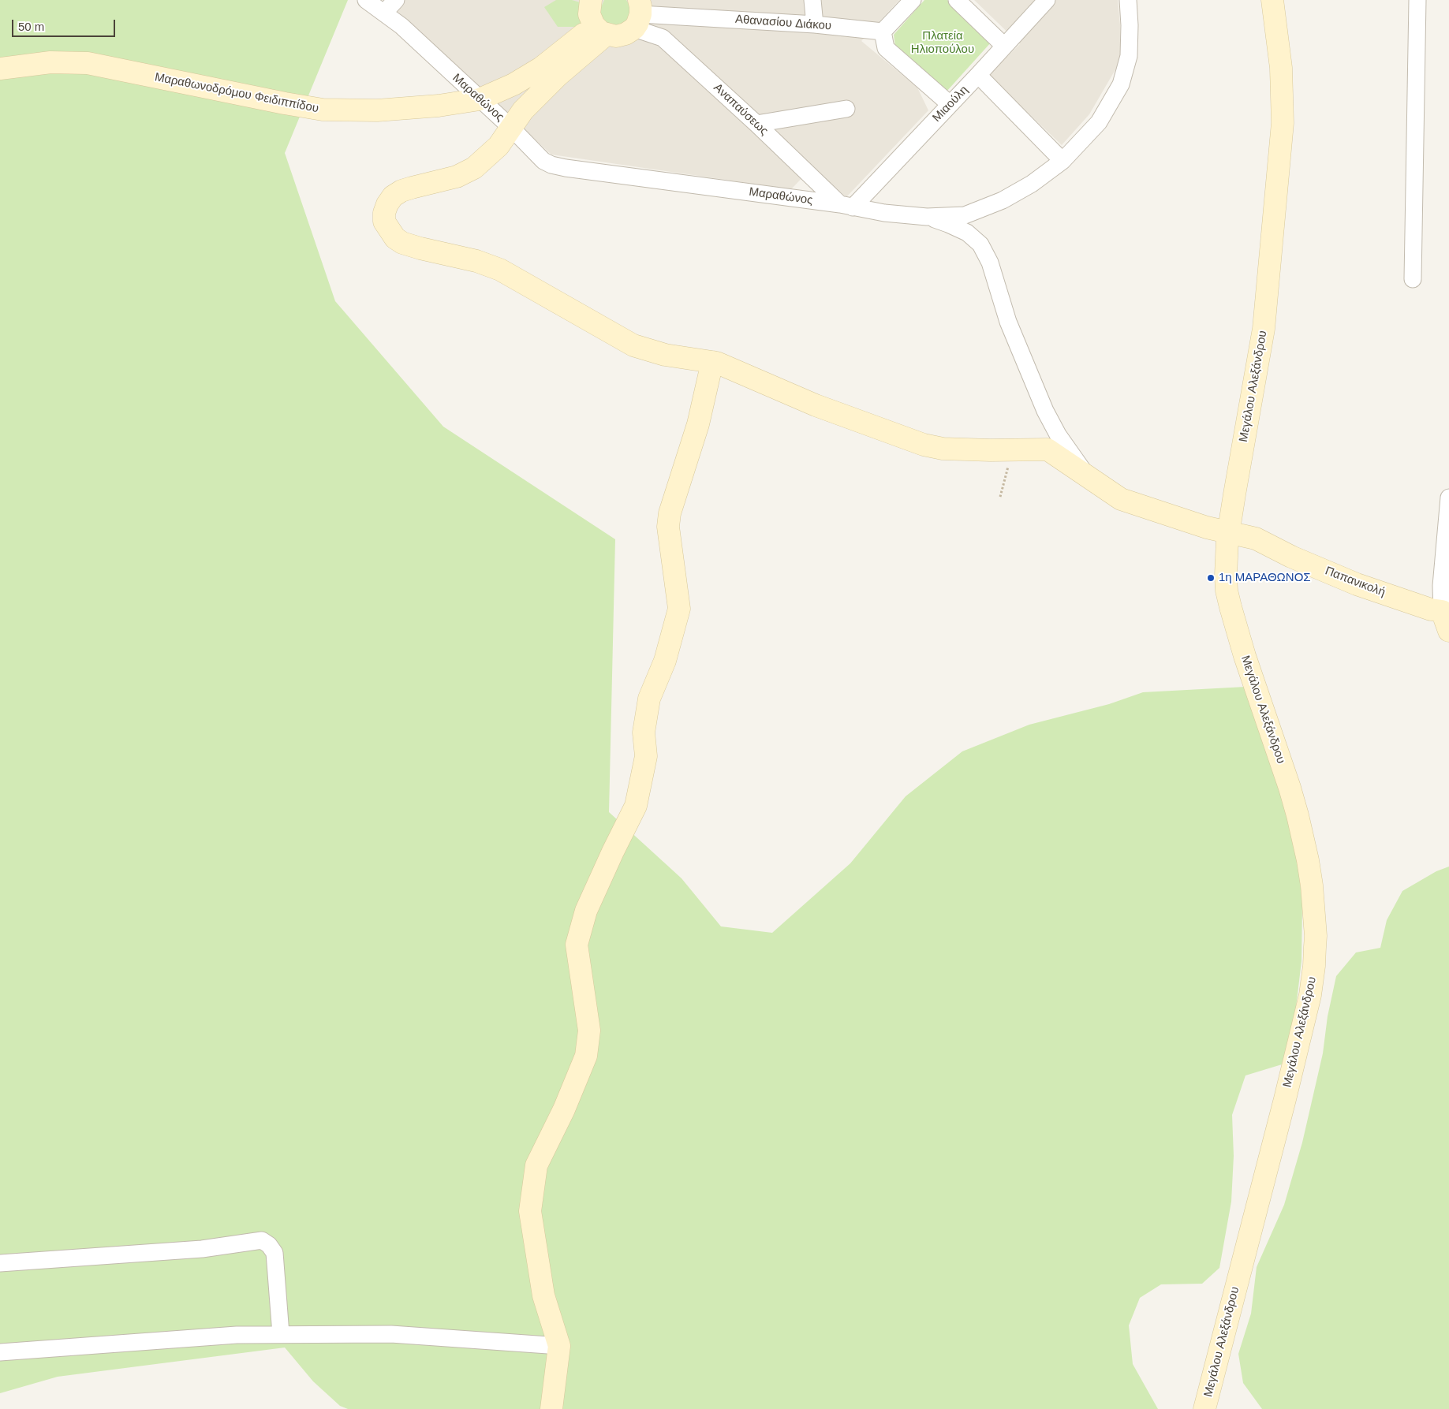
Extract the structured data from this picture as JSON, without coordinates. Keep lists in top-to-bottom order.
{
  "streets": {
    "street": [
      "Αθανασίου Διάκου",
      "Μαραθωνοδρόμου Φειδιππίδου",
      "Μαραθώνος",
      "Μιαούλη",
      "Αναπαύσεως",
      "Μεγάλου Αλεξάνδρου",
      "Παπανικολή"
    ]
  },
  "crossings": [
    ["Αθανασίου Διάκου", "Αναπαύσεως"],
    ["Μαραθωνοδρόμου Φειδιππίδου", "Μαραθώνος"],
    ["Μαραθώνος", "Μιαούλη"],
    ["Μαραθώνος", "Αναπαύσεως"],
    ["Μαραθώνος", "Παπανικολή"],
    ["Μιαούλη", "Αναπαύσεως"],
    ["Μεγάλου Αλεξάνδρου", "Παπανικολή"]
  ],
  "parks": ["Πλατεία Ηλιοπούλου"],
  "places": ["1η ΜΑΡΑΘΩΝΟΣ"],
  "scale_bar": "50 m"
}
